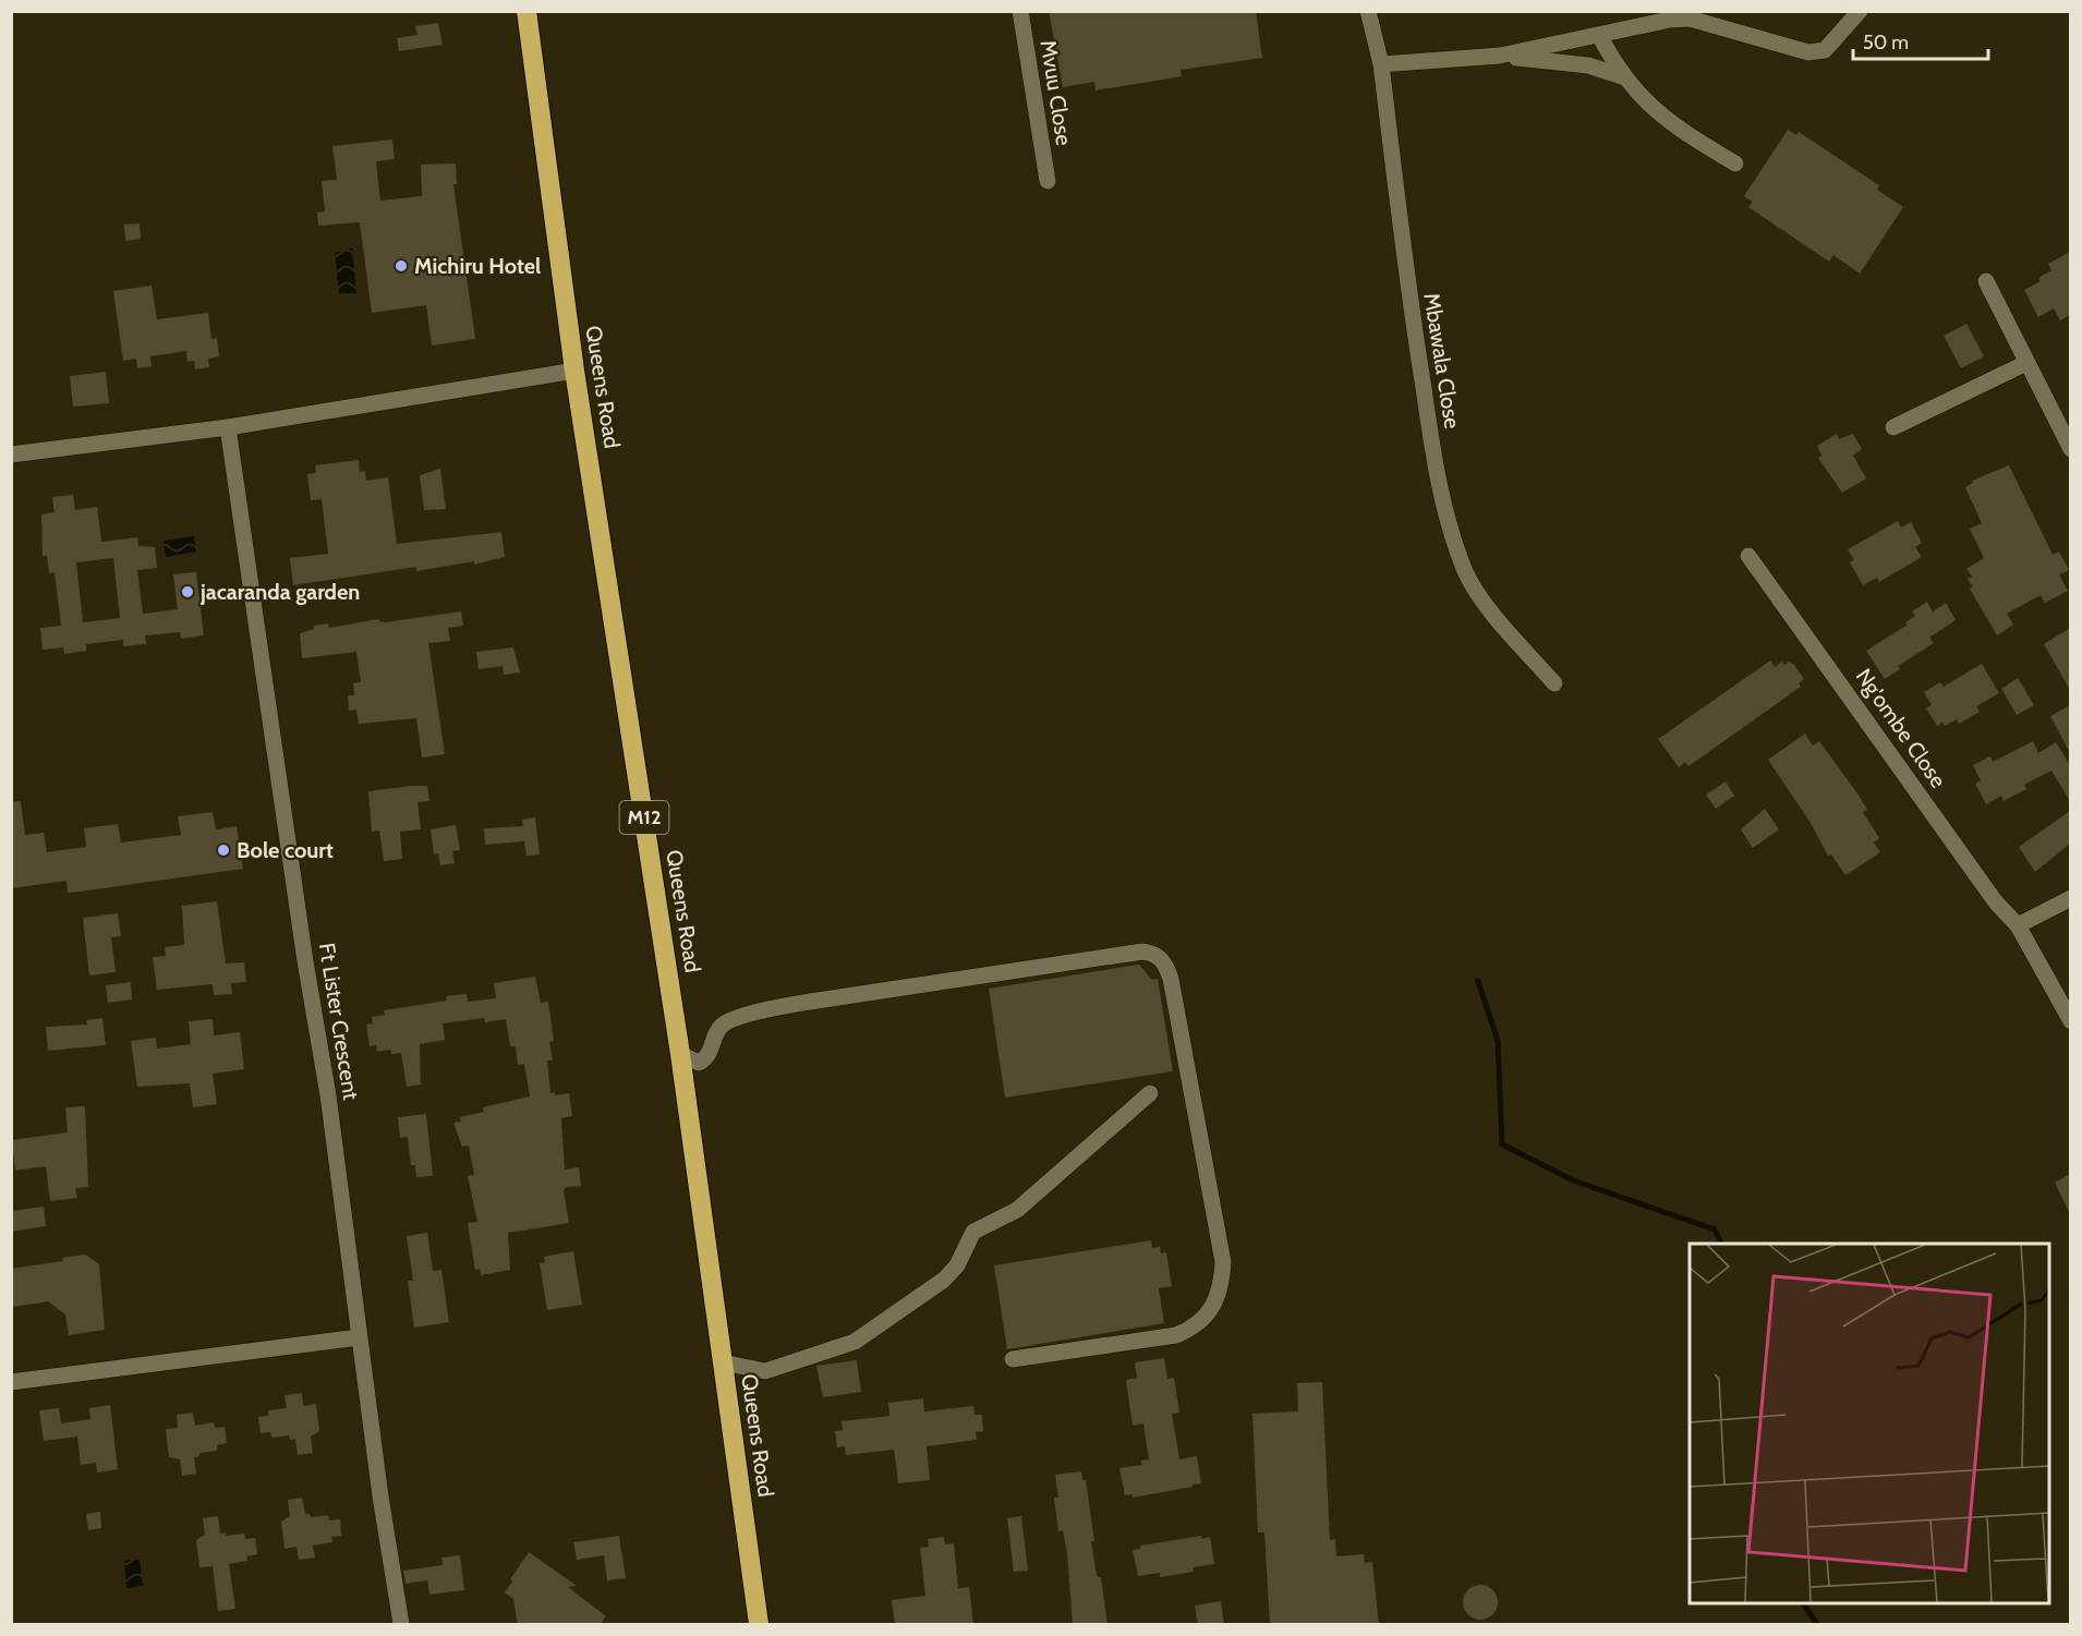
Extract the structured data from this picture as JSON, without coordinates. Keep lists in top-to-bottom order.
{
  "streets": {
    "highway": ["Queens Road", "M12"],
    "street": [
      "Mvuu Close",
      "Mbawala Close",
      "Ng'ombe Close",
      "Ft Lister Crescent"
    ]
  },
  "places": ["Michiru Hotel", "jacaranda garden", "Bole court"],
  "scale_bar": "50 m"
}
